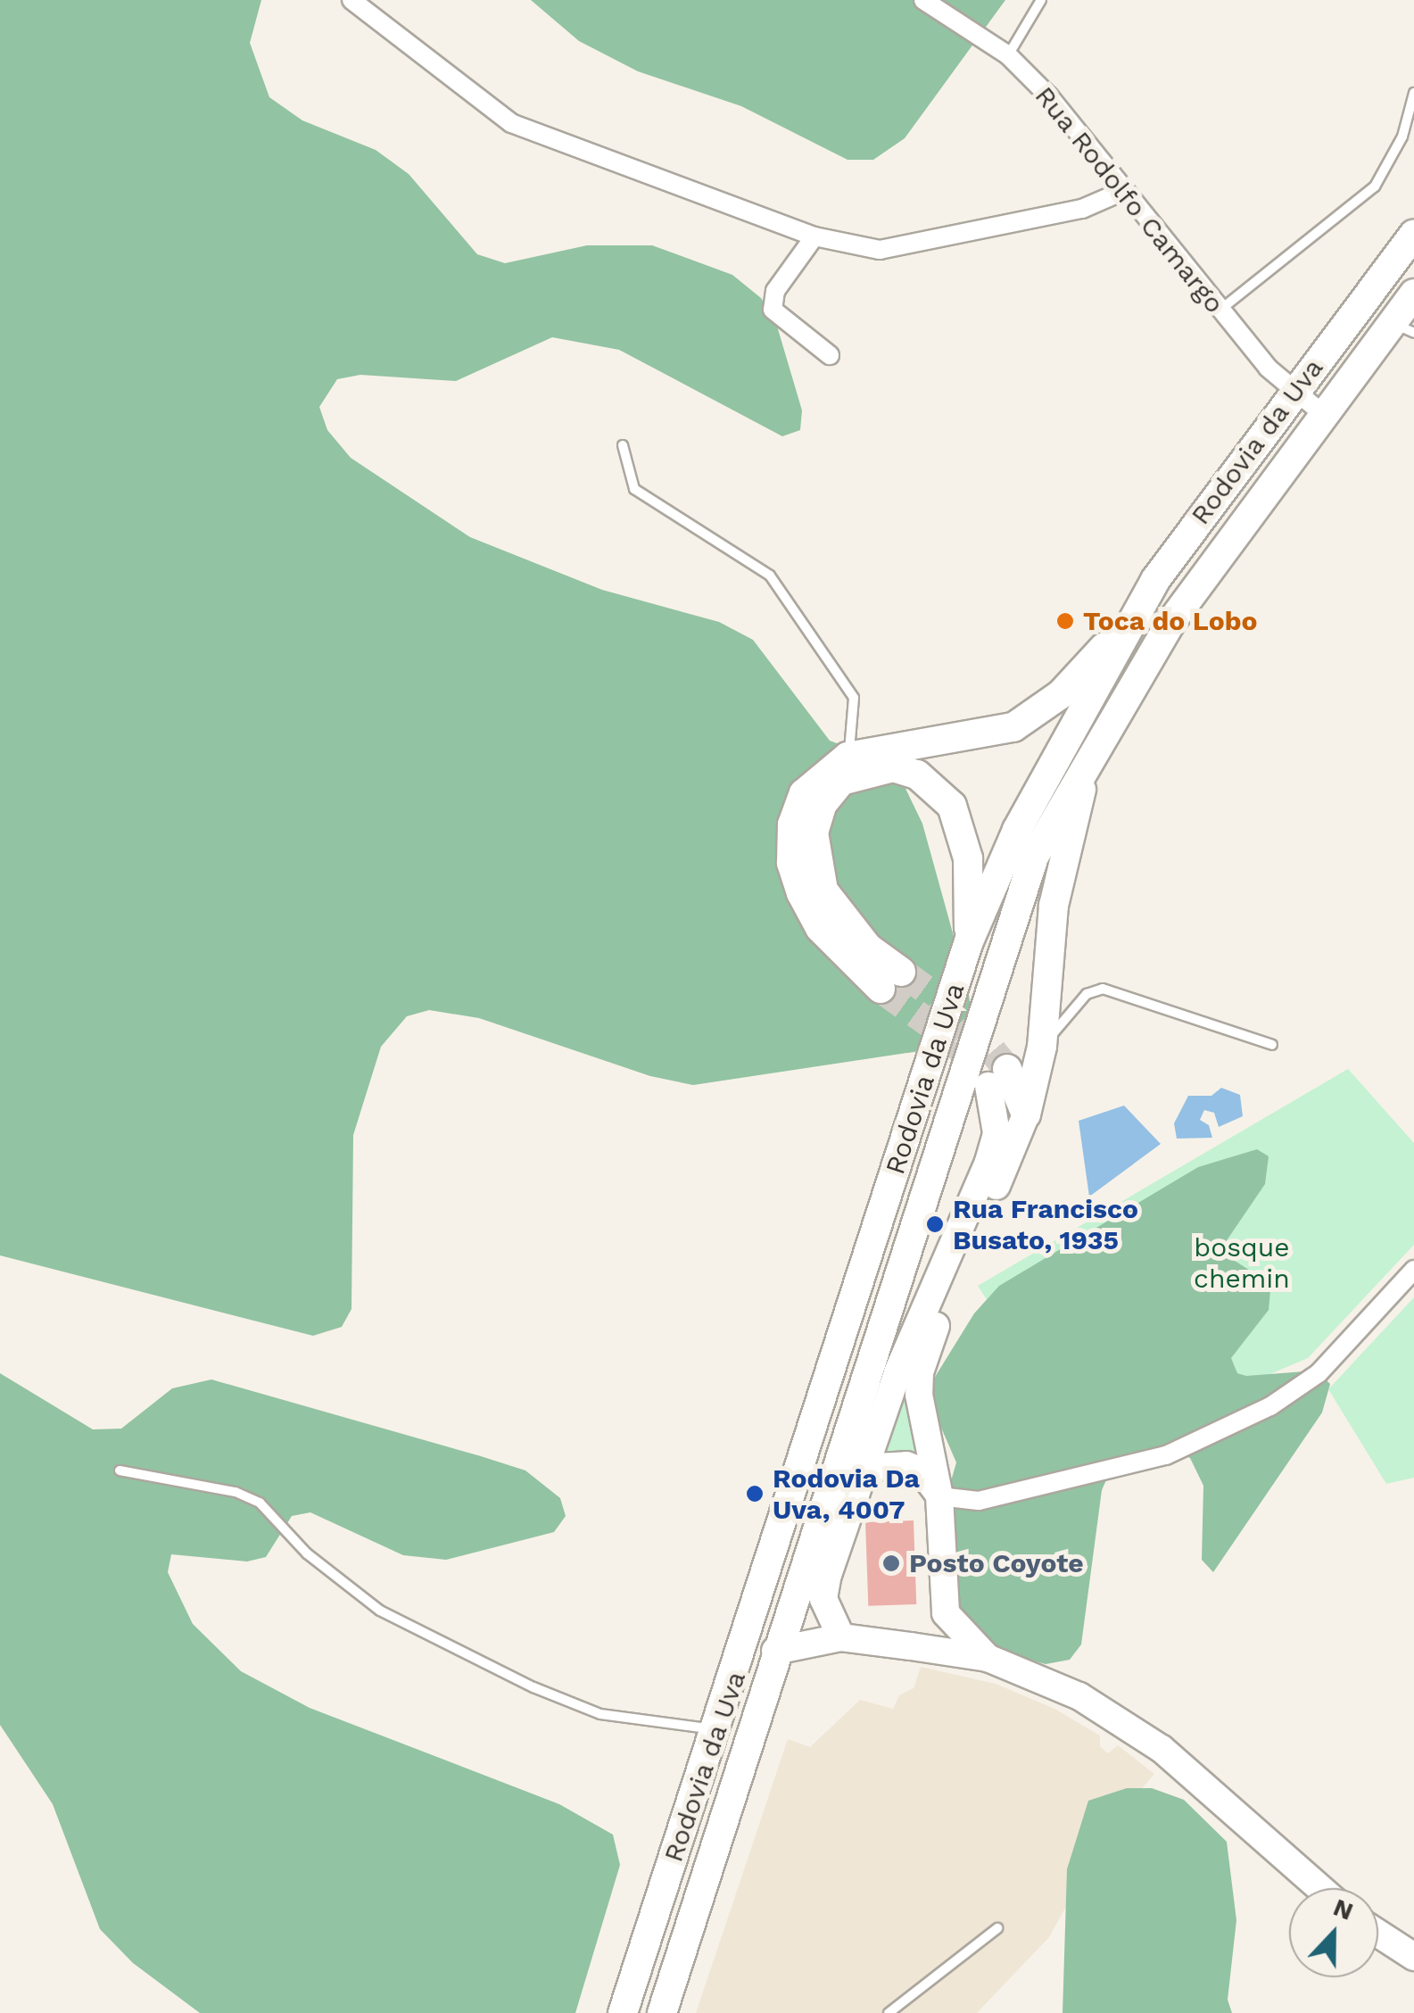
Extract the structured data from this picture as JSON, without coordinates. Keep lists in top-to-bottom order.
{
  "streets": {
    "main road": ["Rodovia da Uva"],
    "street": ["Rua Rodolfo Camargo"]
  },
  "crossings": [
    ["Rua Rodolfo Camargo", "Rodovia da Uva"]
  ],
  "parks": ["bosque chemin"],
  "places": [
    "Toca do Lobo",
    "Rua Francisco Busato, 1935",
    "Rodovia Da Uva, 4007",
    "Posto Coyote"
  ],
  "north": "top"
}
